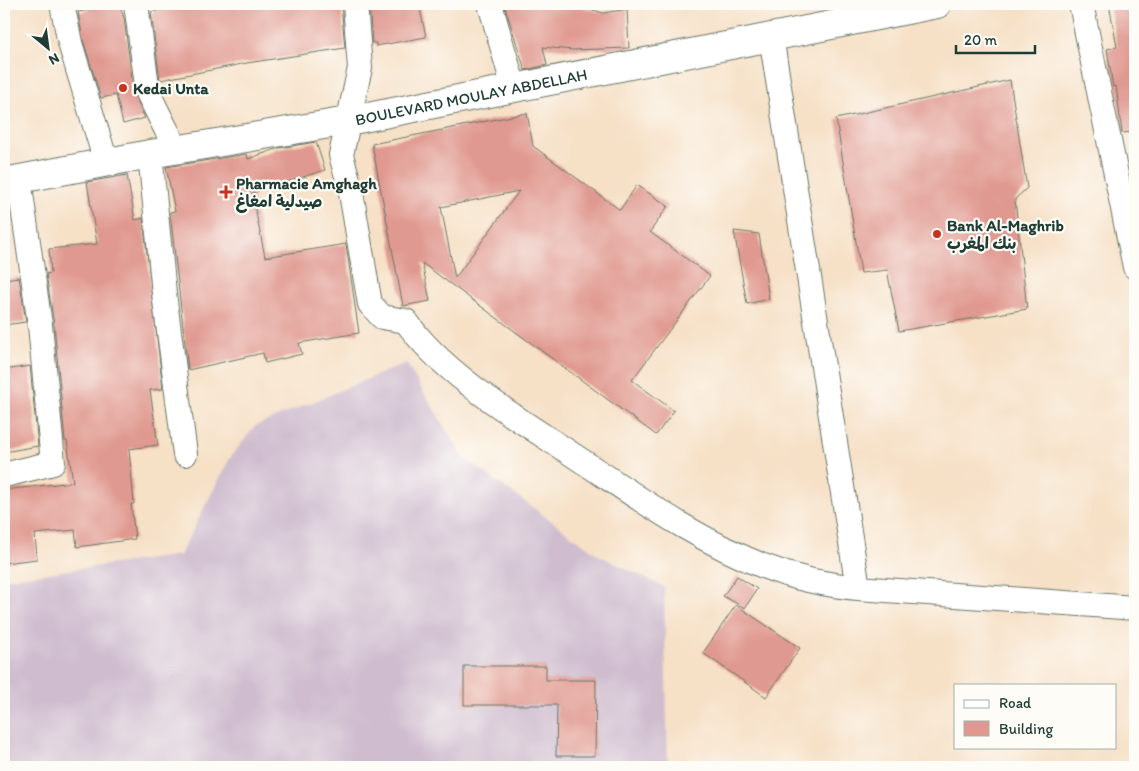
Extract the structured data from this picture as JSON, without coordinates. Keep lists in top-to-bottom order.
{
  "streets": {
    "main road": ["BOULEVARD MOULAY ABDELLAH"]
  },
  "places": {
    "other": ["Kedai Unta", "Bank Al-Maghrib بنك المغرب"],
    "health": ["Pharmacie Amghagh صيدلية امغاغ"]
  },
  "legend": ["Road", "Building"],
  "scale_bar": "20 m",
  "north": "bottom right"
}
